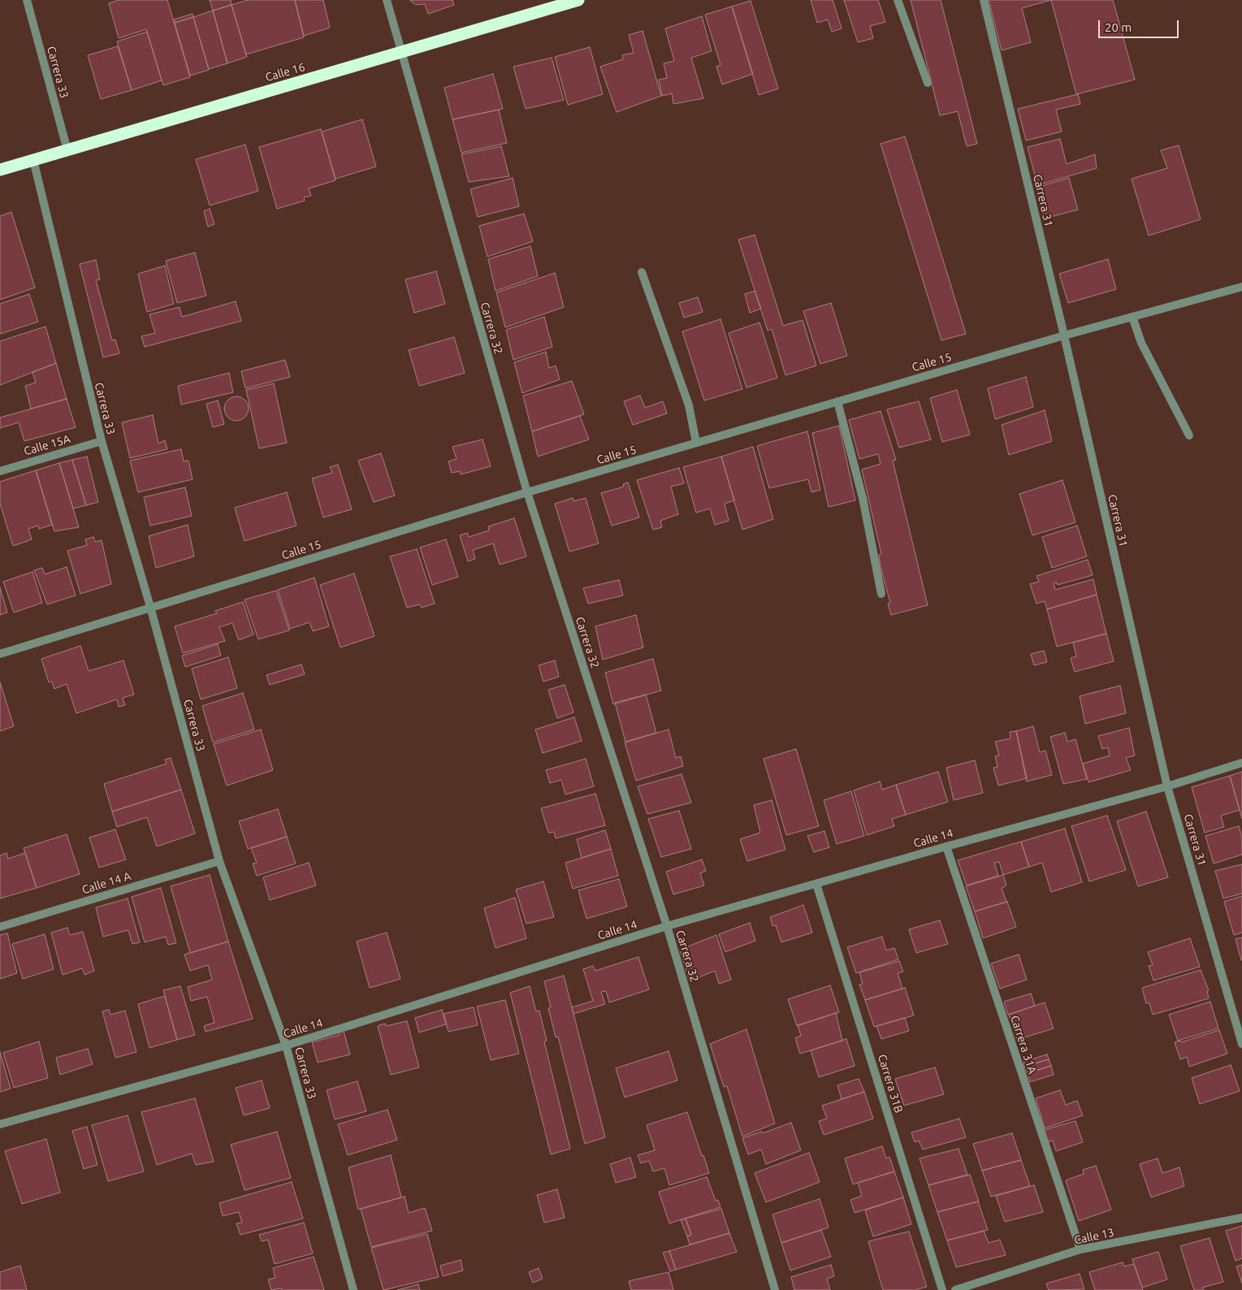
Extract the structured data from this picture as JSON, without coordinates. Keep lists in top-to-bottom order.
{
  "streets": {
    "highway": ["Calle 16"],
    "street": [
      "Carrera 33",
      "Carrera 31",
      "Carrera 32",
      "Calle 15",
      "Calle 15A",
      "Calle 14",
      "Calle 14 A",
      "Carrera 31A",
      "Carrera 31B",
      "Calle 13"
    ]
  },
  "crossings": [
    ["Carrera 33", "Calle 16"],
    ["Carrera 33", "Calle 15"],
    ["Carrera 33", "Calle 15A"],
    ["Carrera 33", "Calle 14"],
    ["Carrera 33", "Calle 14 A"],
    ["Calle 16", "Carrera 32"],
    ["Carrera 31", "Calle 15"],
    ["Carrera 31", "Calle 14"],
    ["Carrera 32", "Calle 15"],
    ["Carrera 32", "Calle 14"],
    ["Calle 14", "Carrera 31A"],
    ["Calle 14", "Carrera 31B"],
    ["Carrera 31A", "Calle 13"]
  ],
  "scale_bar": "20 m"
}
